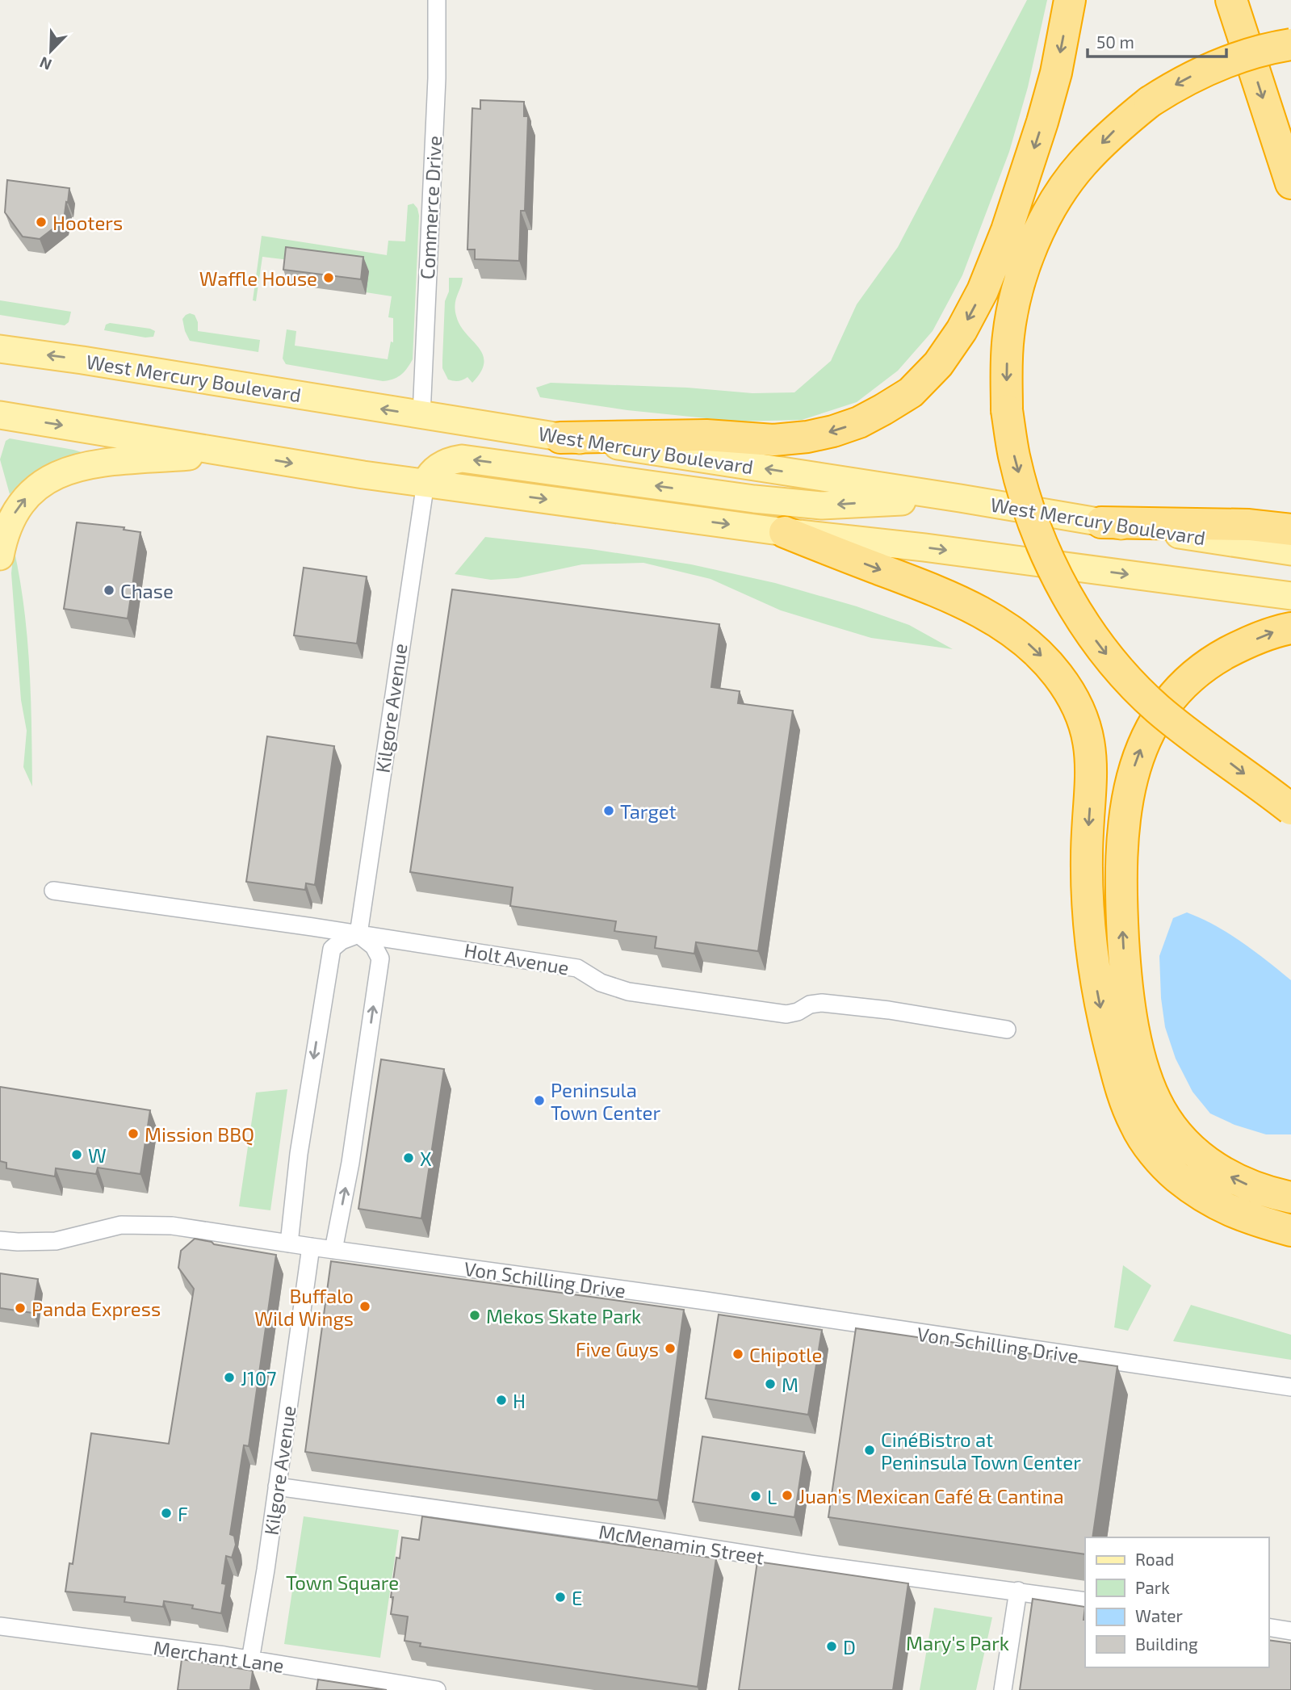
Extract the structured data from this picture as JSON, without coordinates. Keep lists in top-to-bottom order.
{
  "streets": {
    "main road": ["West Mercury Boulevard"],
    "street": [
      "Commerce Drive",
      "Kilgore Avenue",
      "Holt Avenue",
      "Von Schilling Drive",
      "McMenamin Street",
      "Merchant Lane"
    ]
  },
  "crossings": [
    ["Commerce Drive", "West Mercury Boulevard"],
    ["Kilgore Avenue", "Holt Avenue"],
    ["Kilgore Avenue", "Von Schilling Drive"],
    ["Kilgore Avenue", "McMenamin Street"],
    ["Kilgore Avenue", "Merchant Lane"]
  ],
  "parks": ["Town Square", "Mary's Park"],
  "places": [
    "Hooters",
    "Waffle House",
    "Chase",
    "Target",
    "Peninsula Town Center",
    "Mission BBQ",
    "W",
    "X",
    "Buffalo Wild Wings",
    "Panda Express",
    "Mekos Skate Park",
    "Five Guys",
    "Chipotle",
    "J107",
    "M",
    "H",
    "CinéBistro at Peninsula Town Center",
    "Juan’s Mexican Café & Cantina",
    "L",
    "F",
    "E",
    "D"
  ],
  "legend": [
    "Road",
    "Park",
    "Water",
    "Building"
  ],
  "scale_bar": "50 m",
  "north": "bottom left"
}
